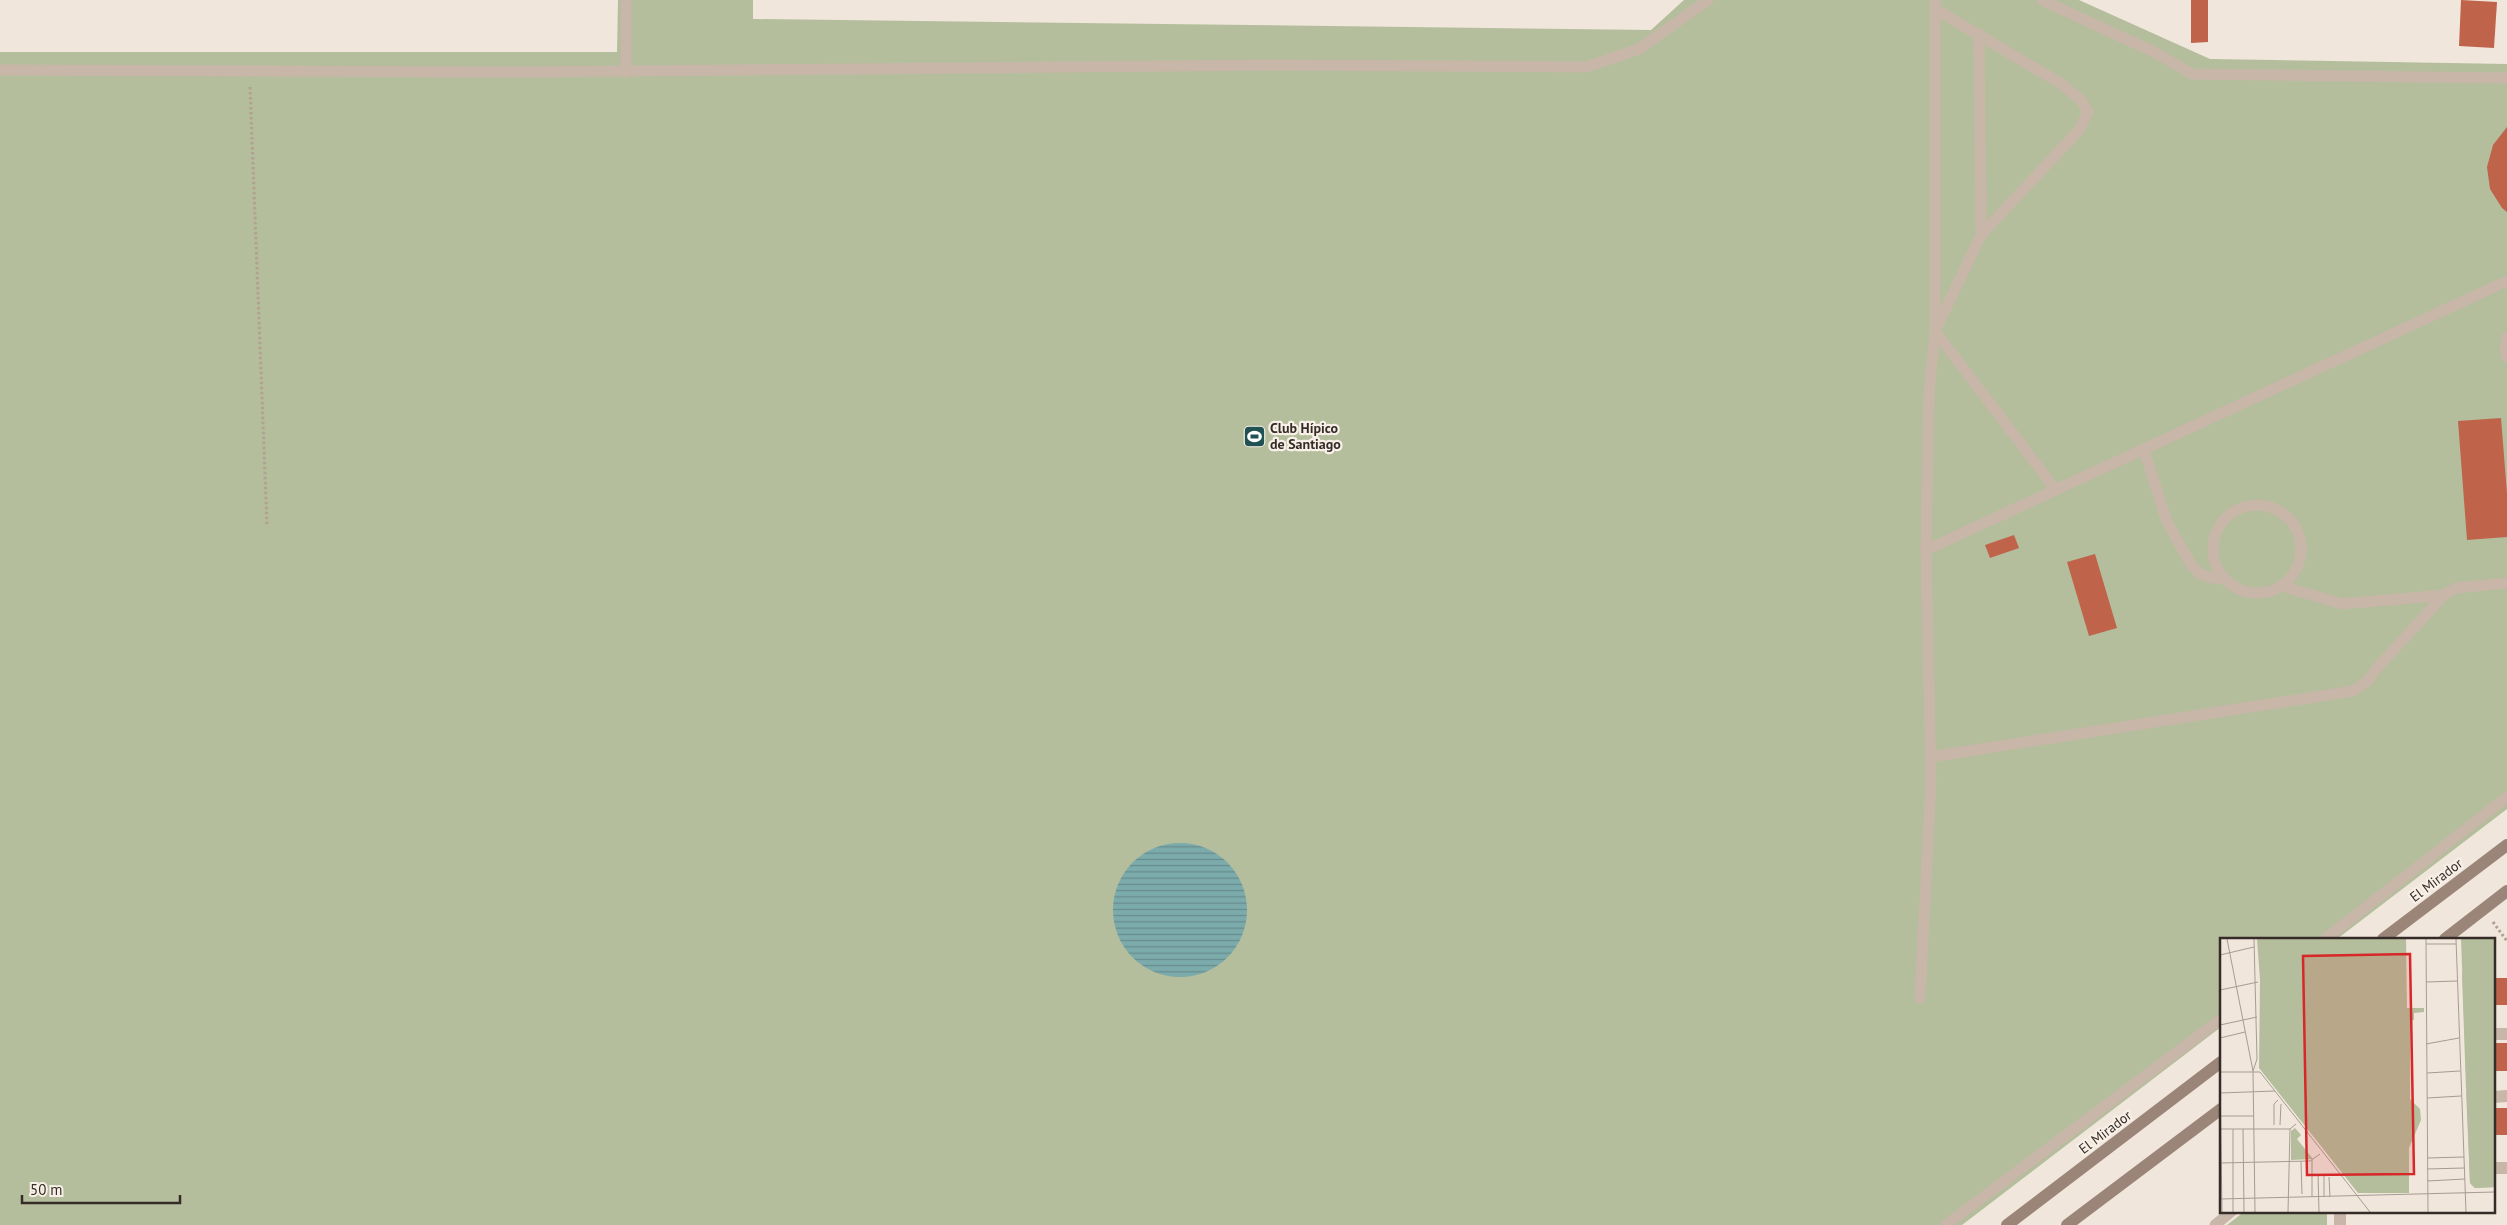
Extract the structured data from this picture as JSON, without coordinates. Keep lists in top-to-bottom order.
{
  "streets": {
    "main road": ["El Mirador"]
  },
  "places": {
    "sports": ["Club Hípico de Santiago"]
  },
  "scale_bar": "50 m"
}
